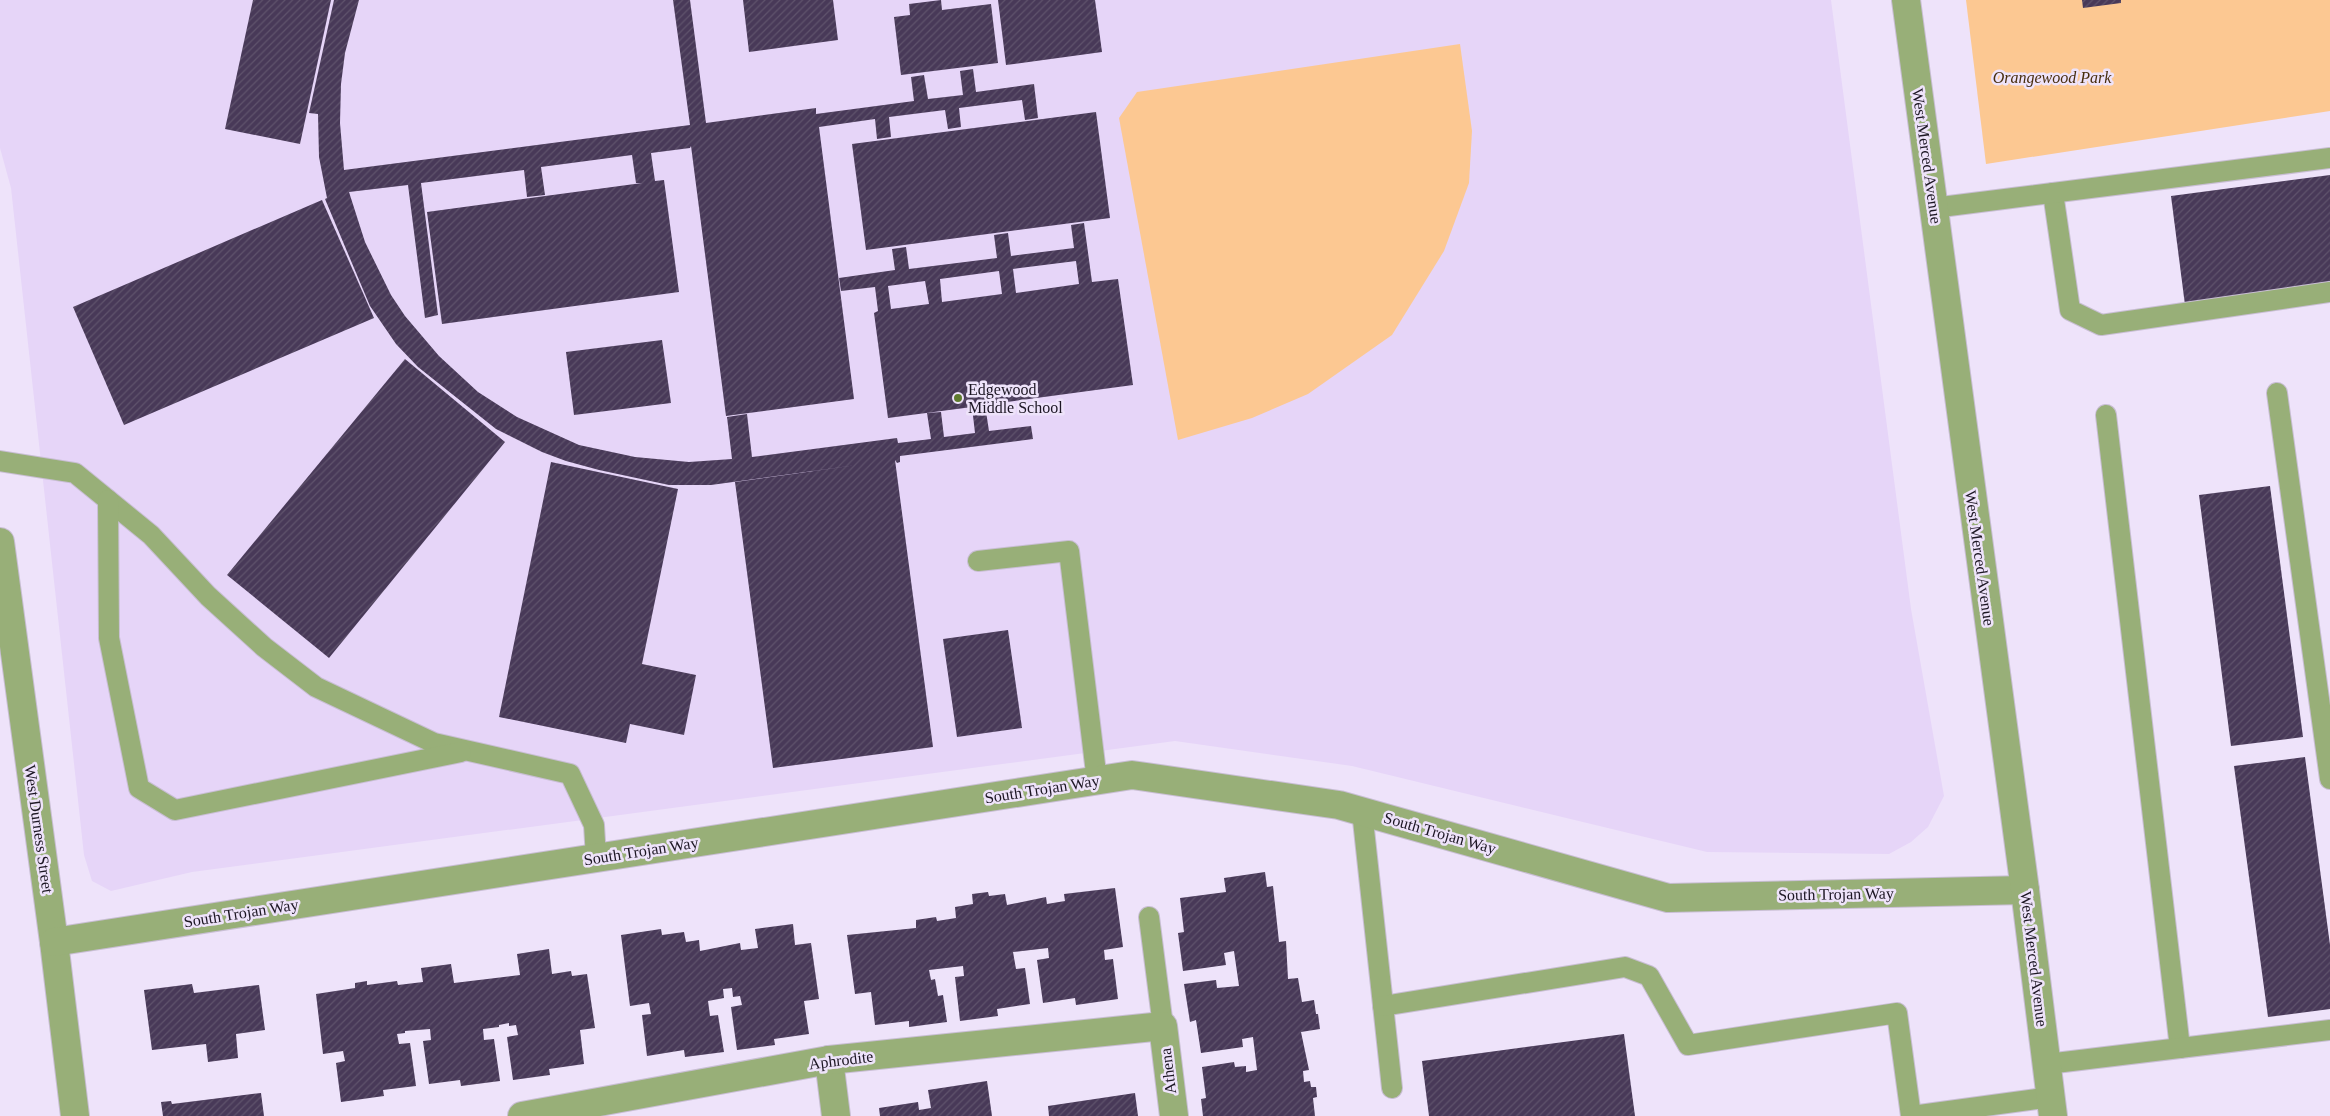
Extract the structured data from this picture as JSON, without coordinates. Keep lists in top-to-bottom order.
{
  "streets": {
    "street": [
      "West Merced Avenue",
      "South Trojan Way",
      "West Durness Street",
      "Aphrodite",
      "Athena"
    ]
  },
  "crossings": [
    ["West Merced Avenue", "South Trojan Way"],
    ["South Trojan Way", "West Durness Street"],
    ["Aphrodite", "Athena"]
  ],
  "parks": ["Orangewood Park"],
  "places": ["Edgewood Middle School"]
}
